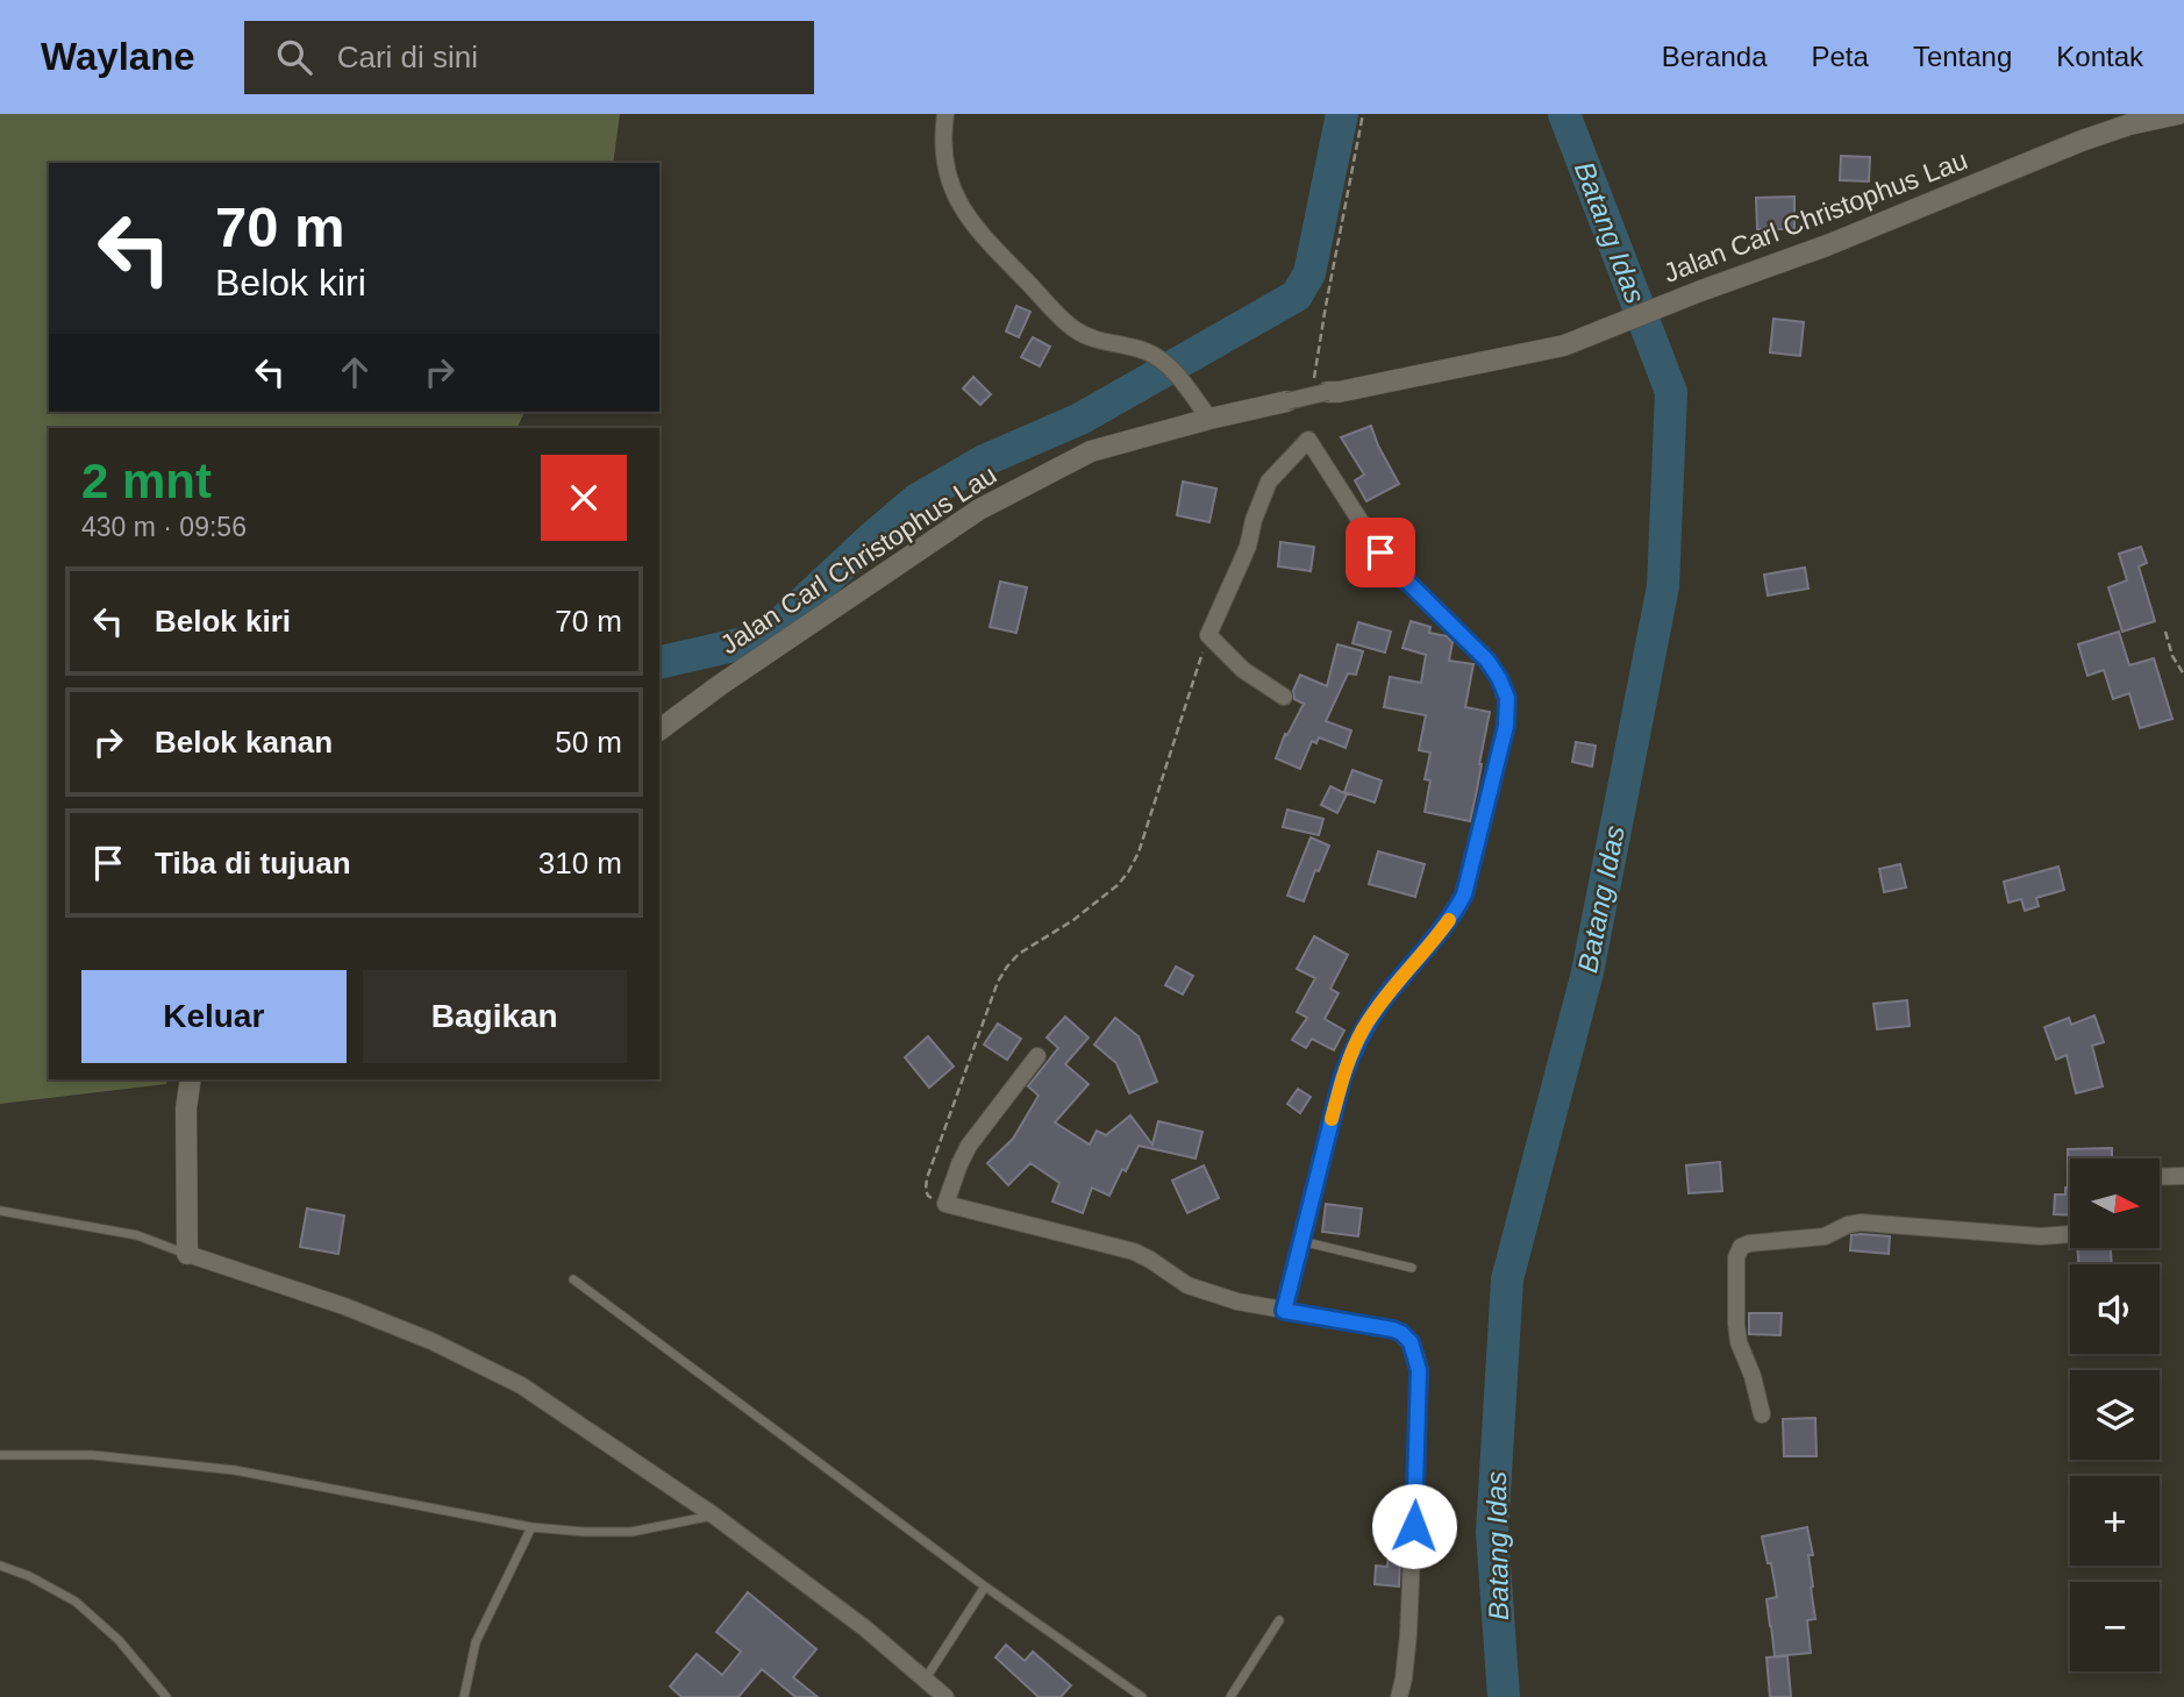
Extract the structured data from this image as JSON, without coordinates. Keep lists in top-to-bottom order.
{
  "streets": {
    "street": ["Jalan Carl Christophus Lau"]
  },
  "water": ["Batang Idas"],
  "north": "right",
  "page": {
    "header": "Waylane",
    "search": "Cari di sini",
    "nav": [
      "Beranda",
      "Peta",
      "Tentang",
      "Kontak"
    ],
    "turn": ["70 m", "Belok kiri"],
    "heading": ["2 mnt", "430 m · 09:56"],
    "list": [
      {
        "name": "Belok kiri",
        "value": "70 m"
      },
      {
        "name": "Belok kanan",
        "value": "50 m"
      },
      {
        "name": "Tiba di tujuan",
        "value": "310 m"
      }
    ],
    "buttons": ["Keluar", "Bagikan"],
    "map_buttons": ["+", "−"]
  }
}
